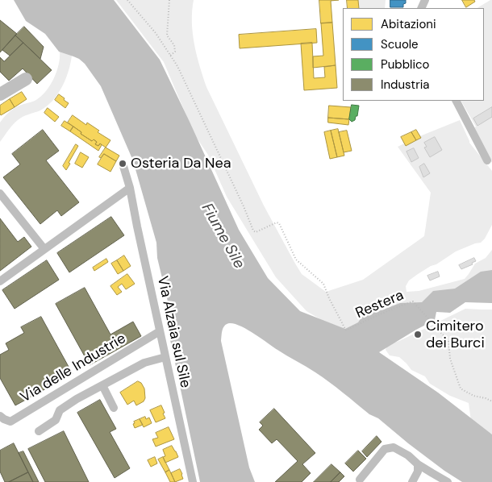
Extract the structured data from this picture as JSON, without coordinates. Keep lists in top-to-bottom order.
{
  "streets": {
    "street": ["Via Alzaia sul Sile", "Via delle Industrie"],
    "path": ["Restera"]
  },
  "crossings": [
    ["Via Alzaia sul Sile", "Via delle Industrie"]
  ],
  "water": ["Fiume Sile"],
  "places": ["Osteria Da Nea", "Cimitero dei Burci"],
  "legend": [
    "Abitazioni",
    "Scuole",
    "Pubblico",
    "Industria"
  ]
}
